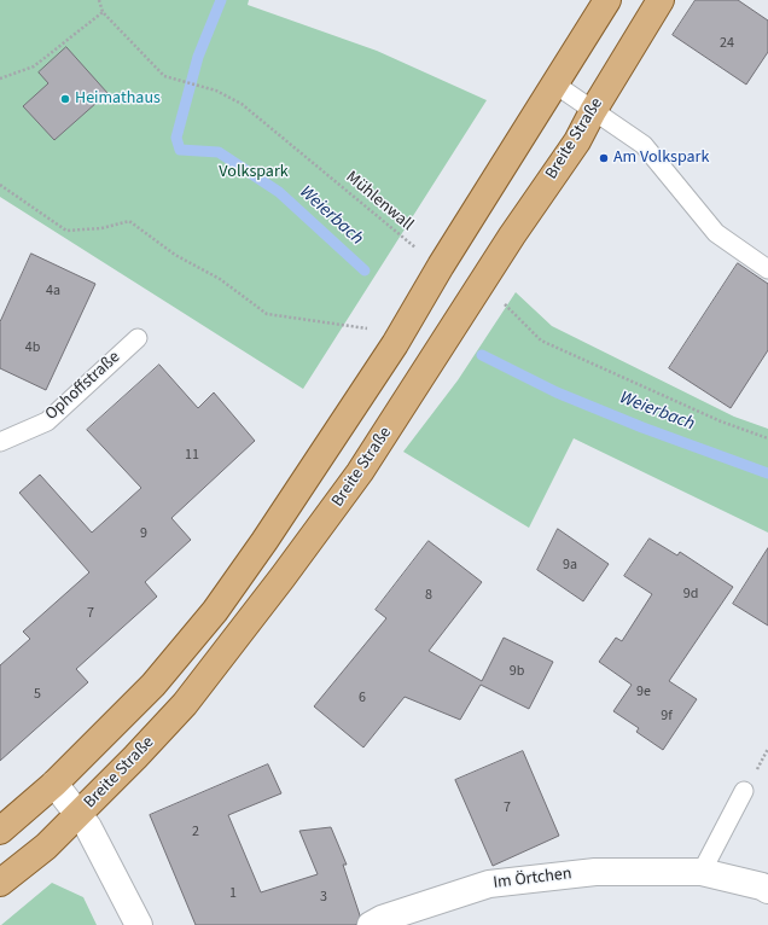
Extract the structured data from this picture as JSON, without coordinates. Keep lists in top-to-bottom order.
{
  "streets": {
    "main road": ["Breite Straße"],
    "street": ["Im Örtchen"],
    "lane": ["Ophoffstraße"],
    "path": ["Mühlenwall"]
  },
  "water": ["Weierbach"],
  "parks": ["Volkspark"],
  "places": ["Heimathaus", "Am Volkspark"],
  "house_numbers": [
    "24",
    "4a",
    "4b",
    "11",
    "9",
    "9a",
    "9d",
    "8",
    "7",
    "9b",
    "9e",
    "5",
    "6",
    "9f",
    "7",
    "2",
    "1",
    "3"
  ]
}
